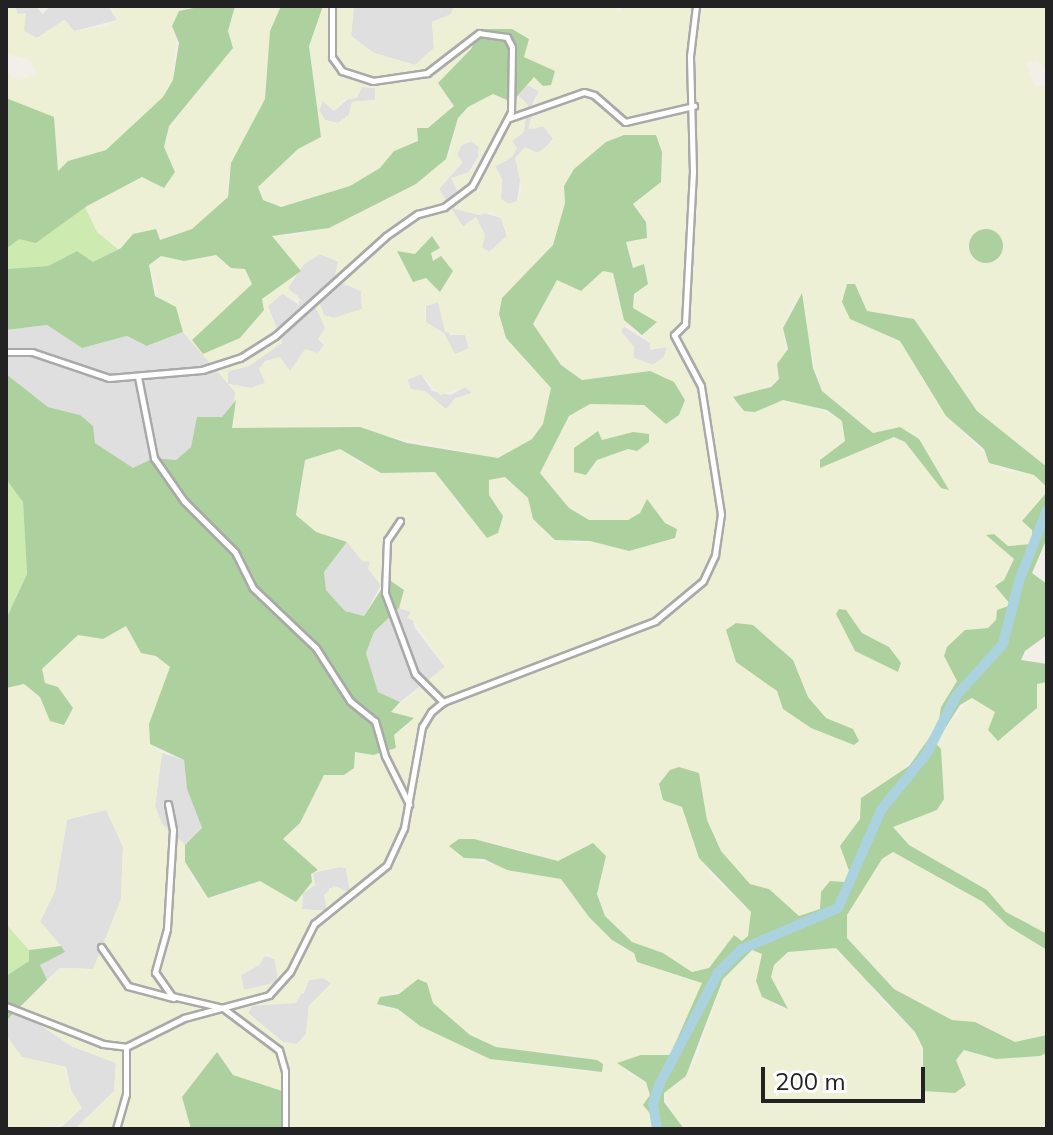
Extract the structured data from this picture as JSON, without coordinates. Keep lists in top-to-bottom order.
{
  "scale_bar": "200 m"
}
